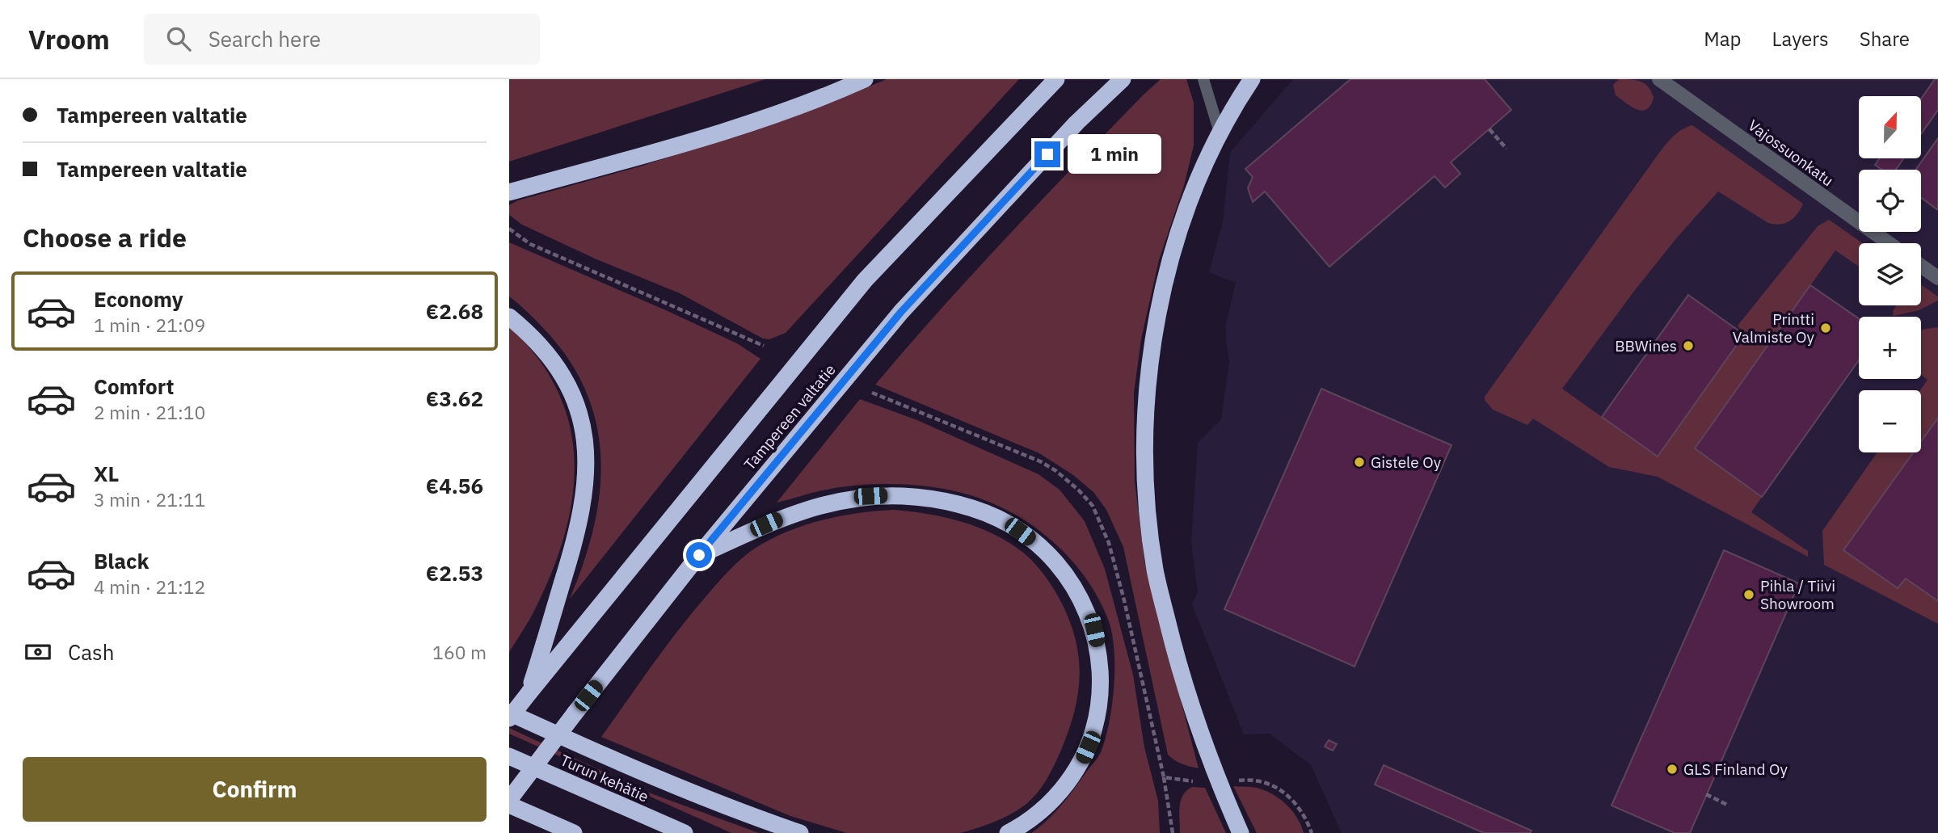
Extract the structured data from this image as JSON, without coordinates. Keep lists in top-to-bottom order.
{
  "streets": {
    "highway": ["Tampereen valtatie", "Turun kehätie"],
    "street": ["Vajossuonkatu"]
  },
  "places": [
    "Printti Valmiste Oy",
    "BBWines",
    "Gistele Oy",
    "Pihla / Tiivi Showroom",
    "GLS Finland Oy"
  ],
  "north": "top",
  "page": {
    "header": "Vroom",
    "search": "Search here",
    "nav": ["Map", "Layers", "Share"],
    "banner": ["Tampereen valtatie", "Tampereen valtatie"],
    "map_buttons": ["+", "−"],
    "bubble": "1 min",
    "heading": "Choose a ride",
    "list": [
      {
        "name": "Economy",
        "note": "1 min · 21:09",
        "value": "€2.68"
      },
      {
        "name": "Comfort",
        "note": "2 min · 21:10",
        "value": "€3.62"
      },
      {
        "name": "XL",
        "note": "3 min · 21:11",
        "value": "€4.56"
      },
      {
        "name": "Black",
        "note": "4 min · 21:12",
        "value": "€2.53"
      }
    ],
    "pay": ["Cash", "160 m"],
    "buttons": "Confirm"
  }
}
